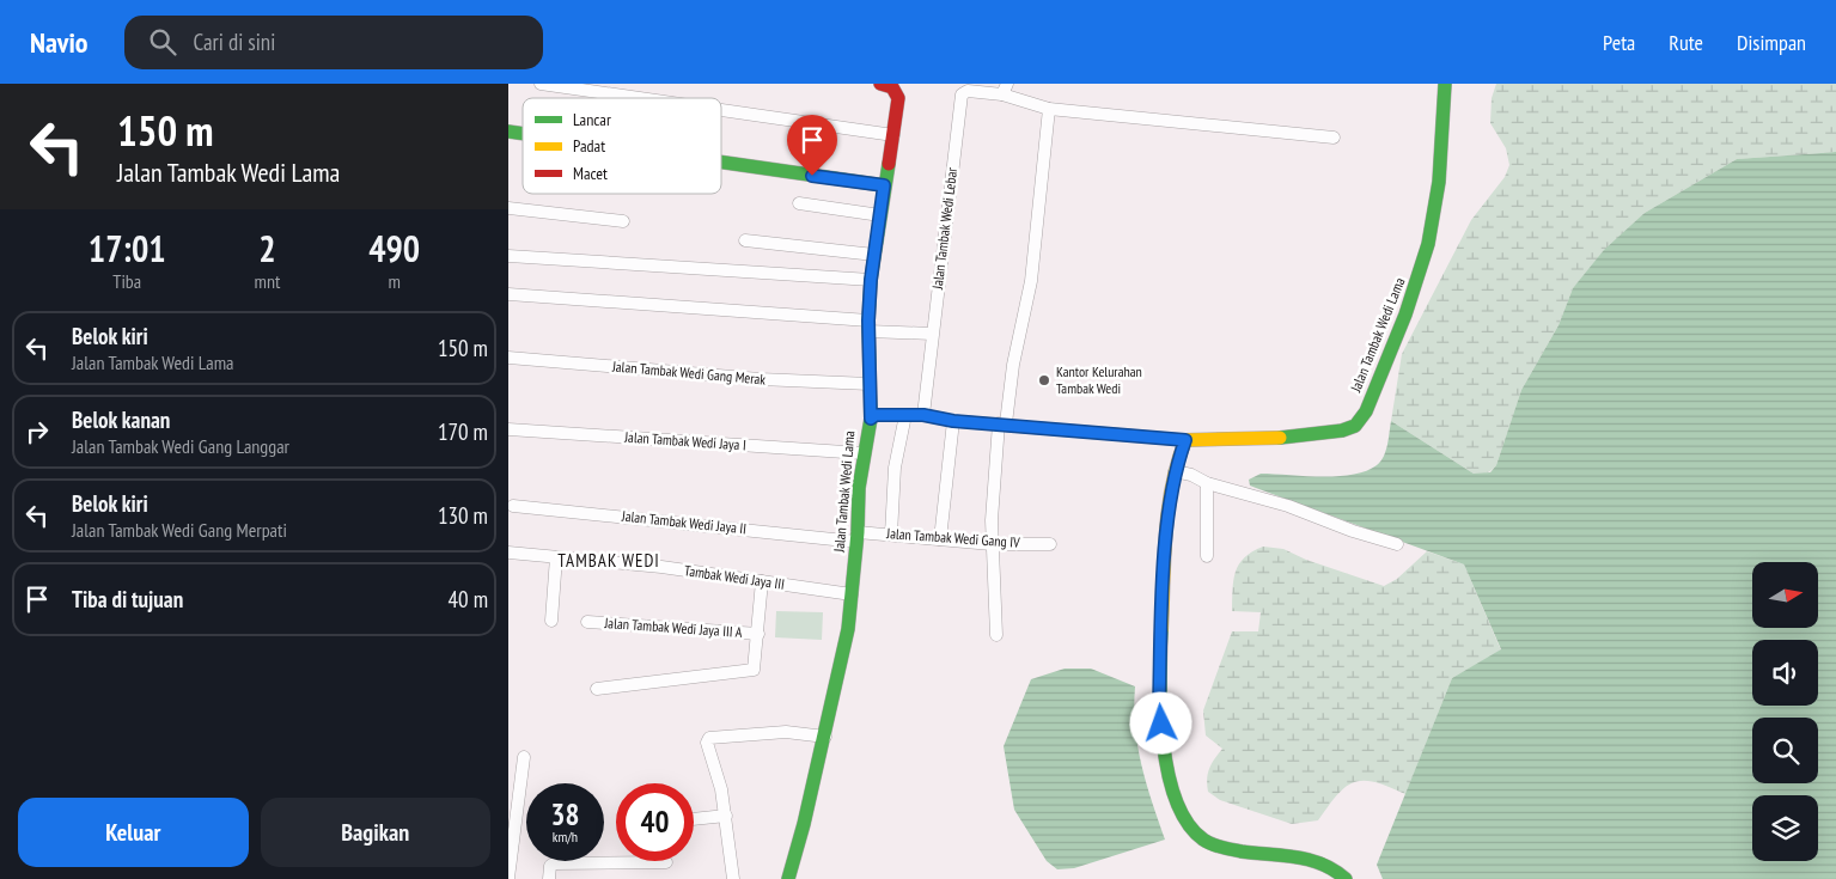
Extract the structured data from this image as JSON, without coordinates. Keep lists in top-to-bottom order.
{
  "streets": {
    "street": [
      "Jalan Tambak Wedi Lebar",
      "Jalan Tambak Wedi Lama",
      "Jalan Tambak Wedi Gang Merak",
      "Jalan Tambak Wedi Jaya I",
      "Jalan Tambak Wedi Jaya II",
      "Jalan Tambak Wedi Gang IV",
      "Tambak Wedi Jaya III",
      "Jalan Tambak Wedi Jaya III A"
    ]
  },
  "crossings": [
    ["Jalan Tambak Wedi Lebar", "Jalan Tambak Wedi Lama"],
    ["Jalan Tambak Wedi Lama", "Jalan Tambak Wedi Jaya I"],
    ["Jalan Tambak Wedi Lama", "Jalan Tambak Wedi Jaya II"],
    ["Jalan Tambak Wedi Lama", "Jalan Tambak Wedi Gang IV"],
    ["Jalan Tambak Wedi Lama", "Tambak Wedi Jaya III"],
    ["Jalan Tambak Wedi Jaya II", "Jalan Tambak Wedi Gang IV"]
  ],
  "districts": ["TAMBAK WEDI"],
  "places": ["Kantor Kelurahan Tambak Wedi"],
  "legend": ["Lancar", "Padat", "Macet"],
  "north": "right",
  "page": {
    "header": "Navio",
    "search": "Cari di sini",
    "nav": ["Peta", "Rute", "Disimpan"],
    "turn": ["150 m", "Jalan Tambak Wedi Lama"],
    "eta": [
      "17:01",
      "Tiba",
      "2",
      "mnt",
      "490",
      "m"
    ],
    "list": [
      {
        "name": "Belok kiri",
        "note": "Jalan Tambak Wedi Lama",
        "value": "150 m"
      },
      {
        "name": "Belok kanan",
        "note": "Jalan Tambak Wedi Gang Langgar",
        "value": "170 m"
      },
      {
        "name": "Belok kiri",
        "note": "Jalan Tambak Wedi Gang Merpati",
        "value": "130 m"
      },
      {
        "name": "Tiba di tujuan",
        "value": "40 m"
      }
    ],
    "speed": "38 km/h",
    "limit": "40",
    "buttons": ["Keluar", "Bagikan"]
  }
}
